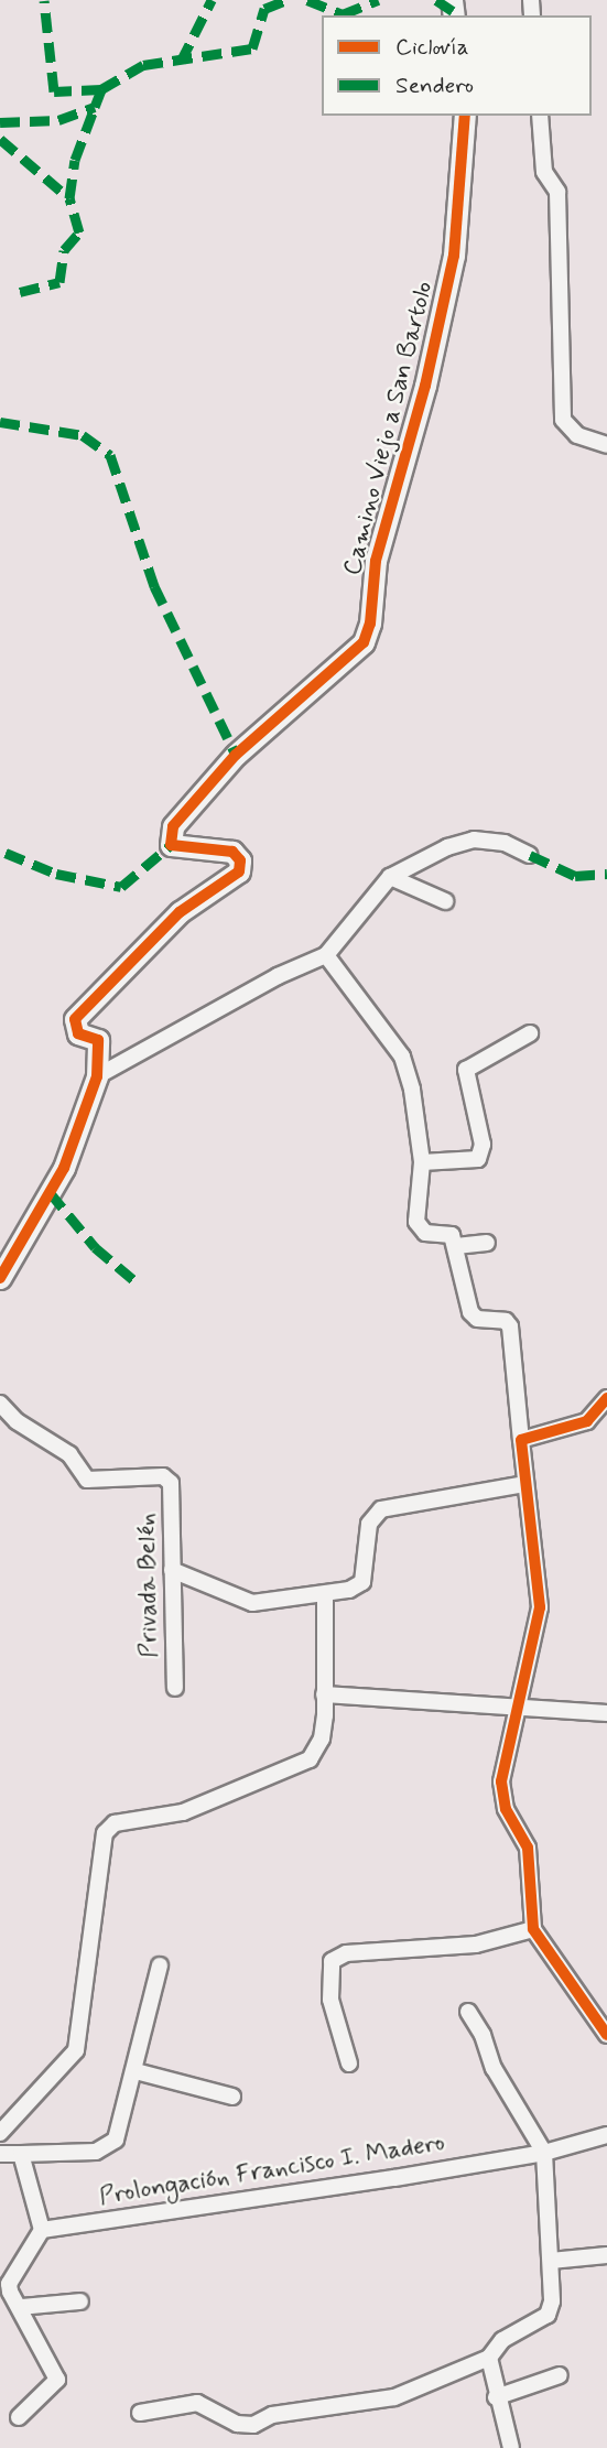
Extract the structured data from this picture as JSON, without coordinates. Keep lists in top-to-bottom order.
{
  "streets": {
    "street": ["Camino Viejo a San Bartolo", "Privada Belén", "Prolongación Francisco I. Madero"]
  },
  "legend": ["Ciclovía", "Sendero"]
}
